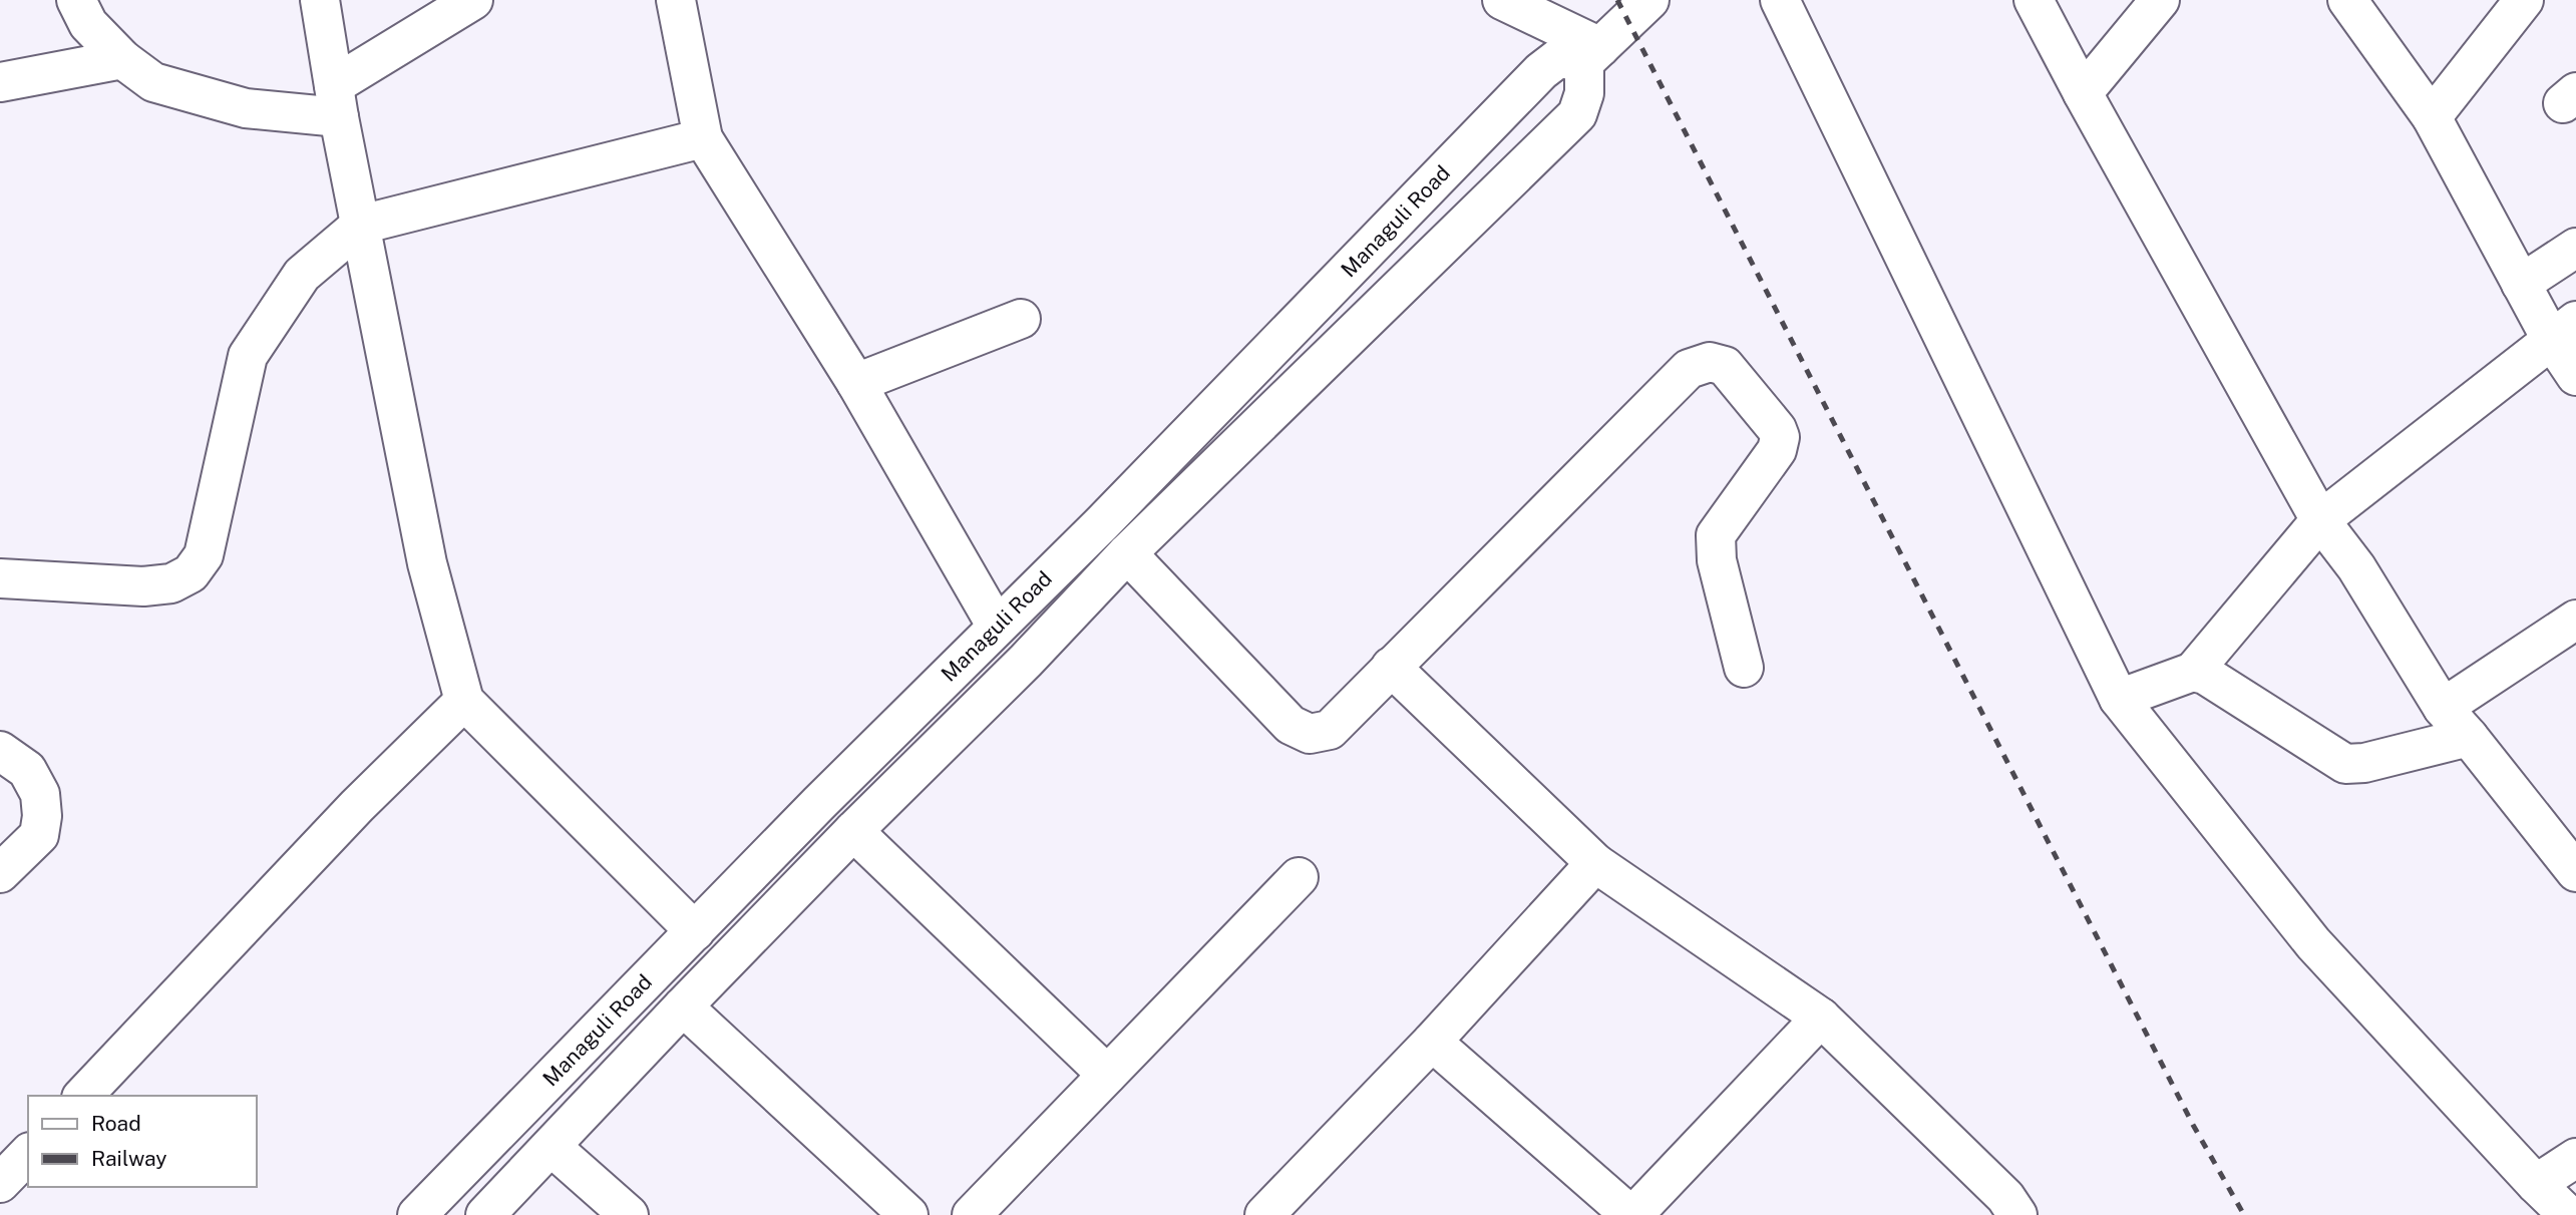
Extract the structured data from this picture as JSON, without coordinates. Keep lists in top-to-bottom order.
{
  "streets": {
    "street": ["Managuli Road"]
  },
  "legend": ["Road", "Railway"]
}
